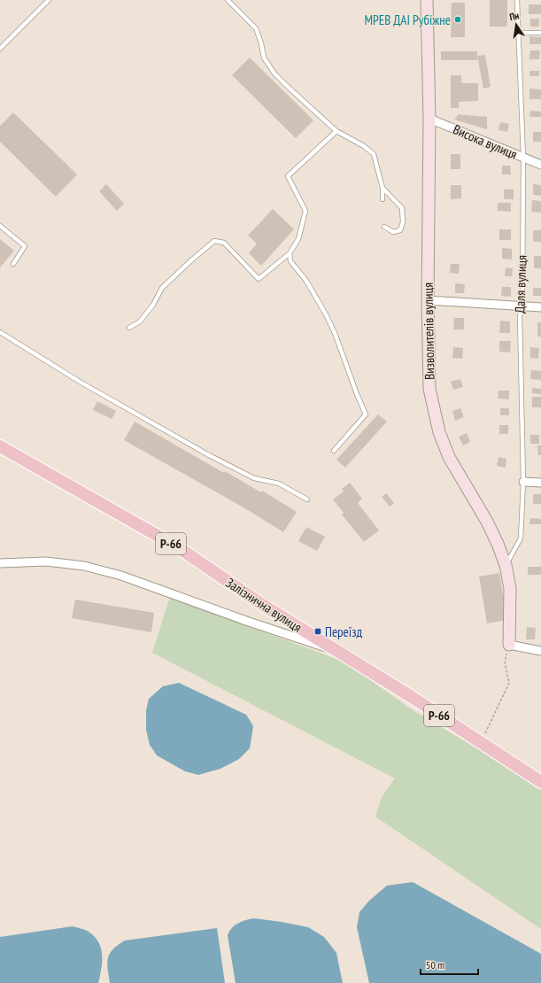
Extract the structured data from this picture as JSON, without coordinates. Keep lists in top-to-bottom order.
{
  "streets": {
    "main road": ["Р-66", "Залізнична вулиця"],
    "street": ["Висока вулиця", "Визволителів вулиця"],
    "lane": ["Даля вулиця"]
  },
  "crossings": [
    ["Висока вулиця", "Даля вулиця"],
    ["Висока вулиця", "Визволителів вулиця"],
    ["Даля вулиця", "Визволителів вулиця"]
  ],
  "places": {
    "other": ["МРЕВ ДАІ Рубіжне"],
    "transit": ["Переїзд"]
  },
  "scale_bar": "50 m",
  "north": "top"
}
